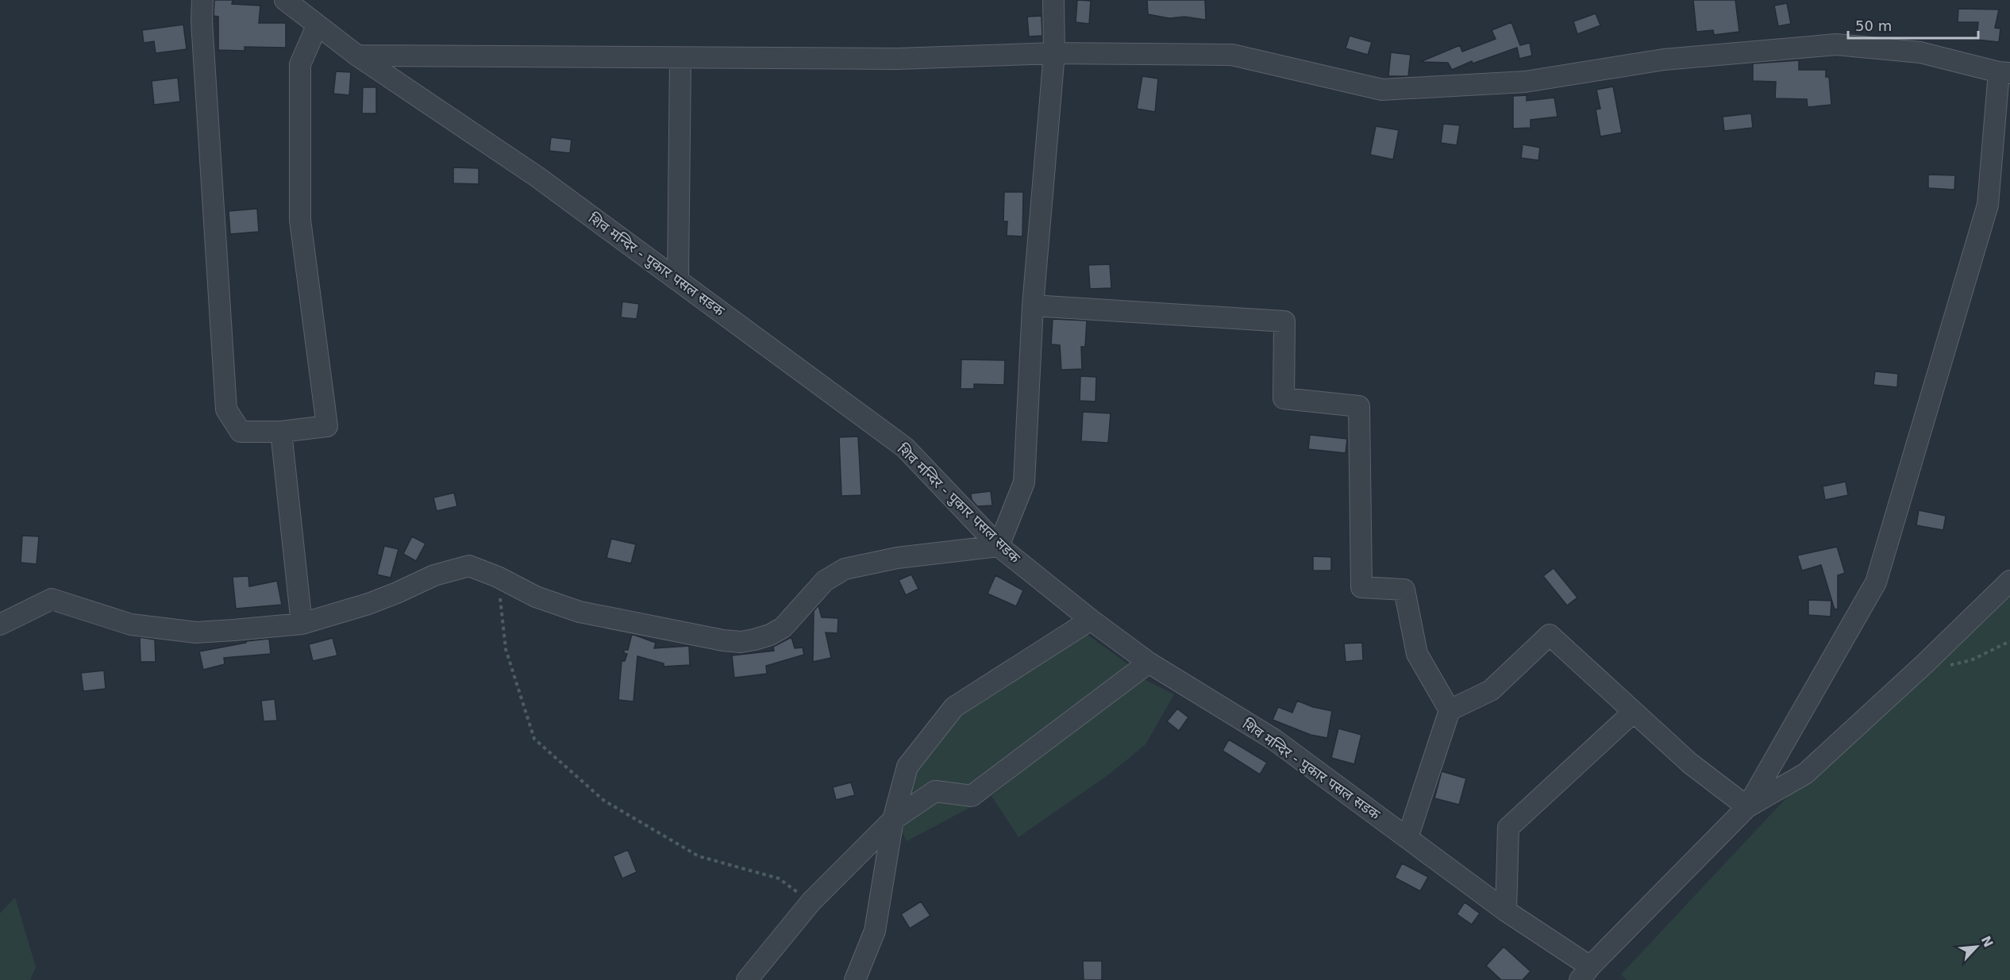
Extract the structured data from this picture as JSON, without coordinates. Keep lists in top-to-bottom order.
{
  "streets": {
    "street": ["शिव मन्दिर - पुकार पसल सडक"]
  },
  "scale_bar": "50 m",
  "north": "top right"
}
